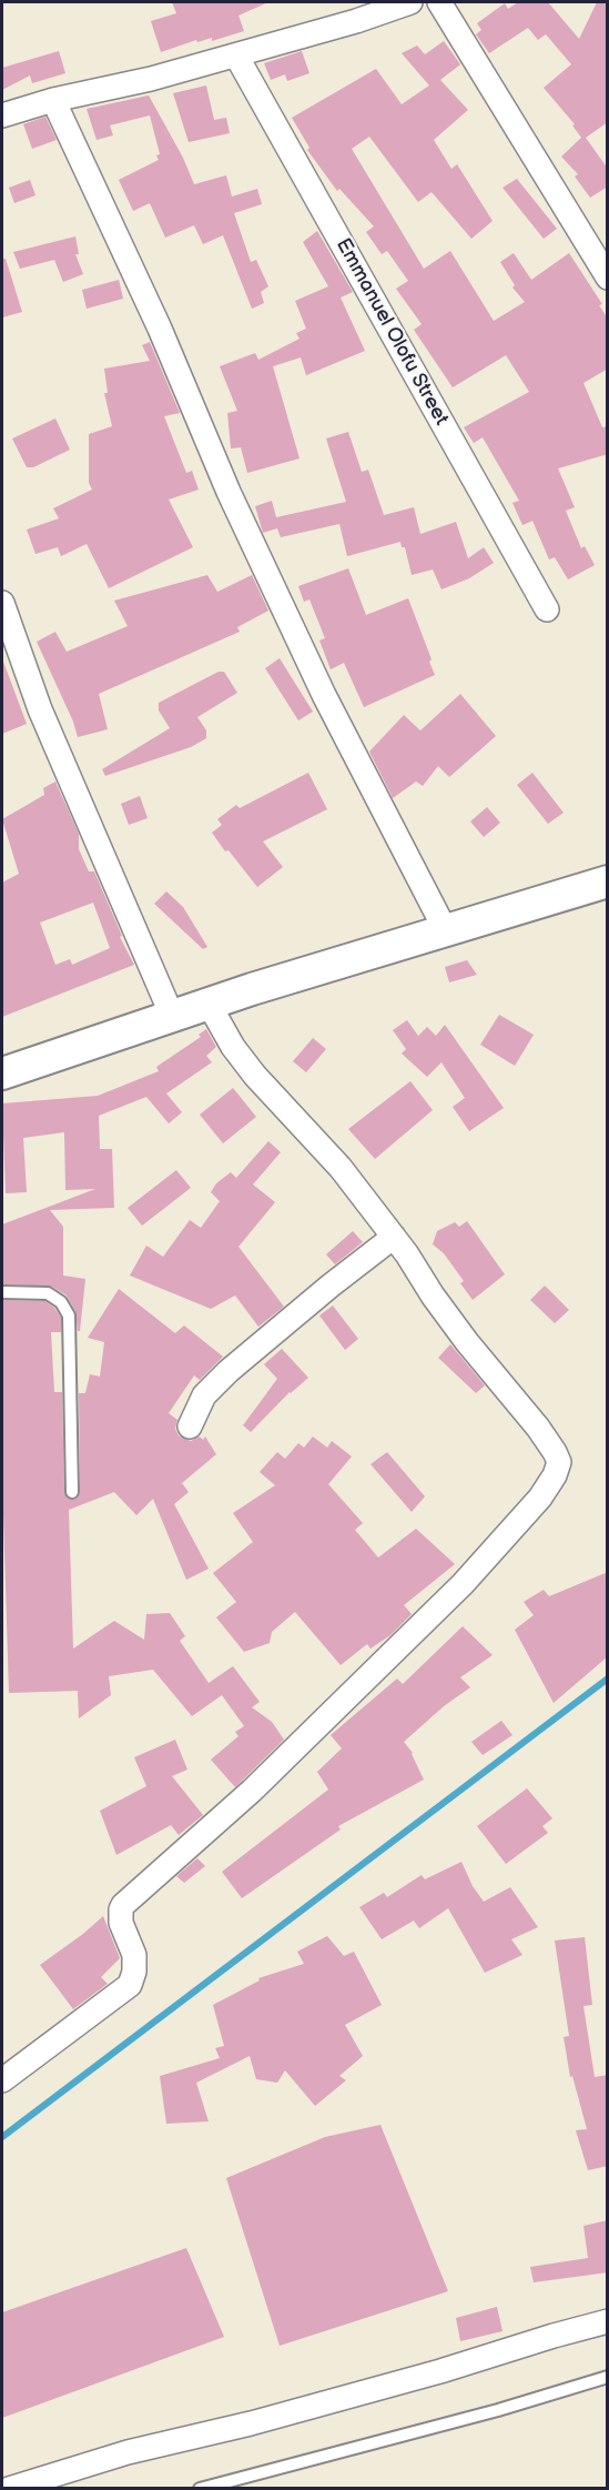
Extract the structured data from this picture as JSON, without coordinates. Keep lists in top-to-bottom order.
{
  "streets": {
    "street": ["Emmanuel Olofu Street"]
  }
}
